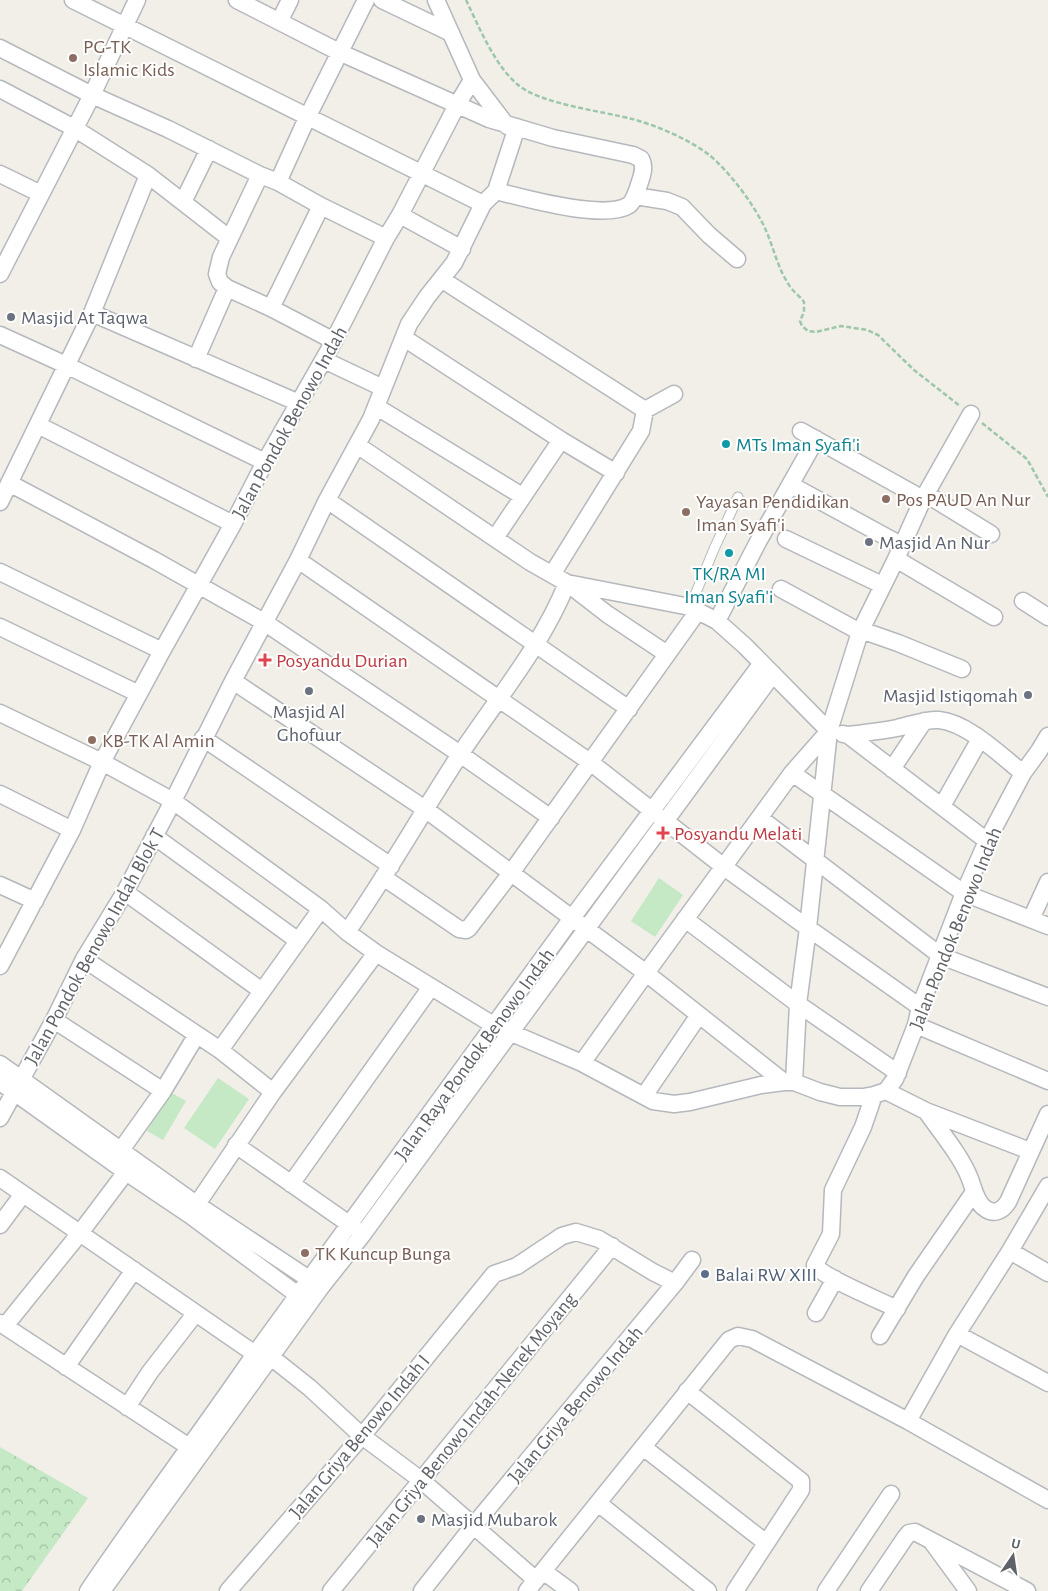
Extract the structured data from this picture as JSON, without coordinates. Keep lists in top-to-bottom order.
{
  "streets": {
    "street": [
      "Jalan Pondok Benowo Indah",
      "Jalan Pondok Benowo Indah Blok T",
      "Jalan Raya Pondok Benowo Indah",
      "Jalan Griya Benowo Indah",
      "Jalan Griya Benowo Indah-Nenek Moyang",
      "Jalan Griya Benowo Indah I"
    ]
  },
  "crossings": [
    ["Jalan Griya Benowo Indah-Nenek Moyang", "Jalan Griya Benowo Indah I"]
  ],
  "places": {
    "other": [
      "PG-TK Islamic Kids",
      "Masjid At Taqwa",
      "MTs Iman Syafi'i",
      "Pos PAUD An Nur",
      "Yayasan Pendidikan Iman Syafi'i",
      "Masjid An Nur",
      "TK/RA MI Iman Syafi'i",
      "Masjid Al Ghofuur",
      "Masjid Istiqomah",
      "KB-TK Al Amin",
      "TK Kuncup Bunga",
      "Balai RW XIII",
      "Masjid Mubarok"
    ],
    "health": ["Posyandu Durian", "Posyandu Melati"]
  },
  "north": "top"
}
